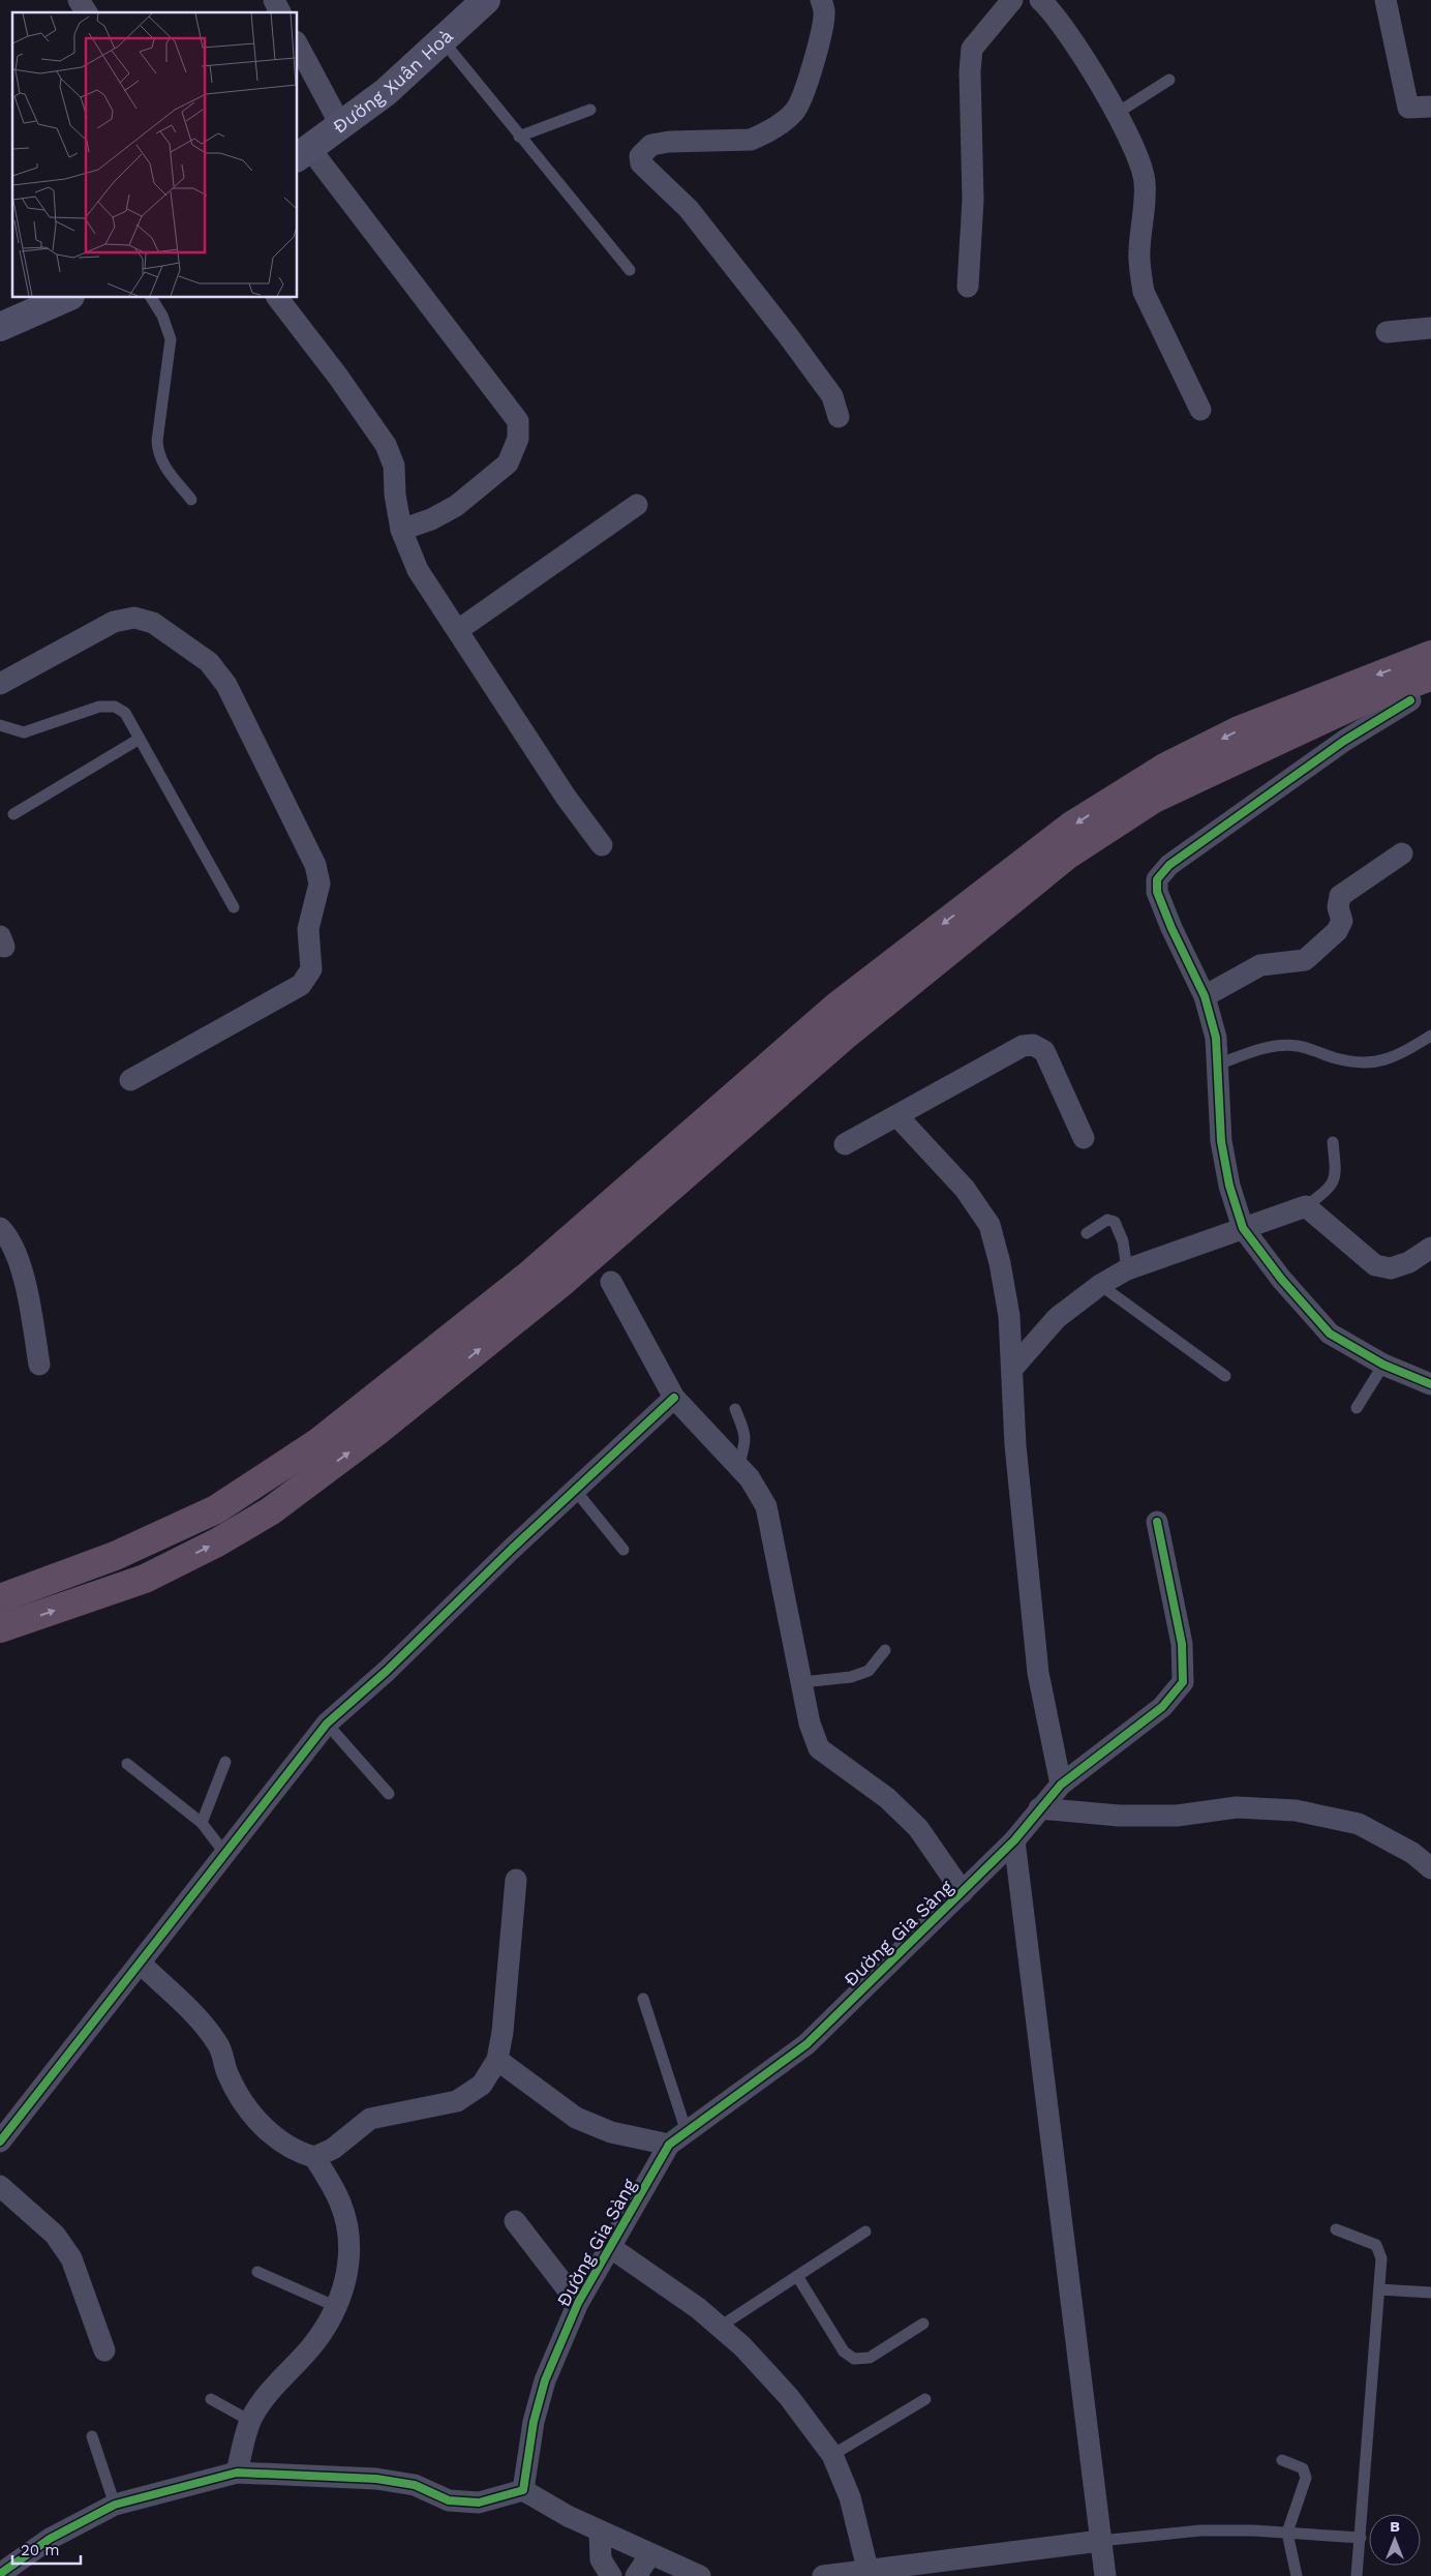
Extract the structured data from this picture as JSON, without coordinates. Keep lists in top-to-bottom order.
{
  "streets": {
    "street": ["Đường Xuân Hoà", "Đường Gia Sàng"]
  },
  "scale_bar": "20 m",
  "north": "top"
}
